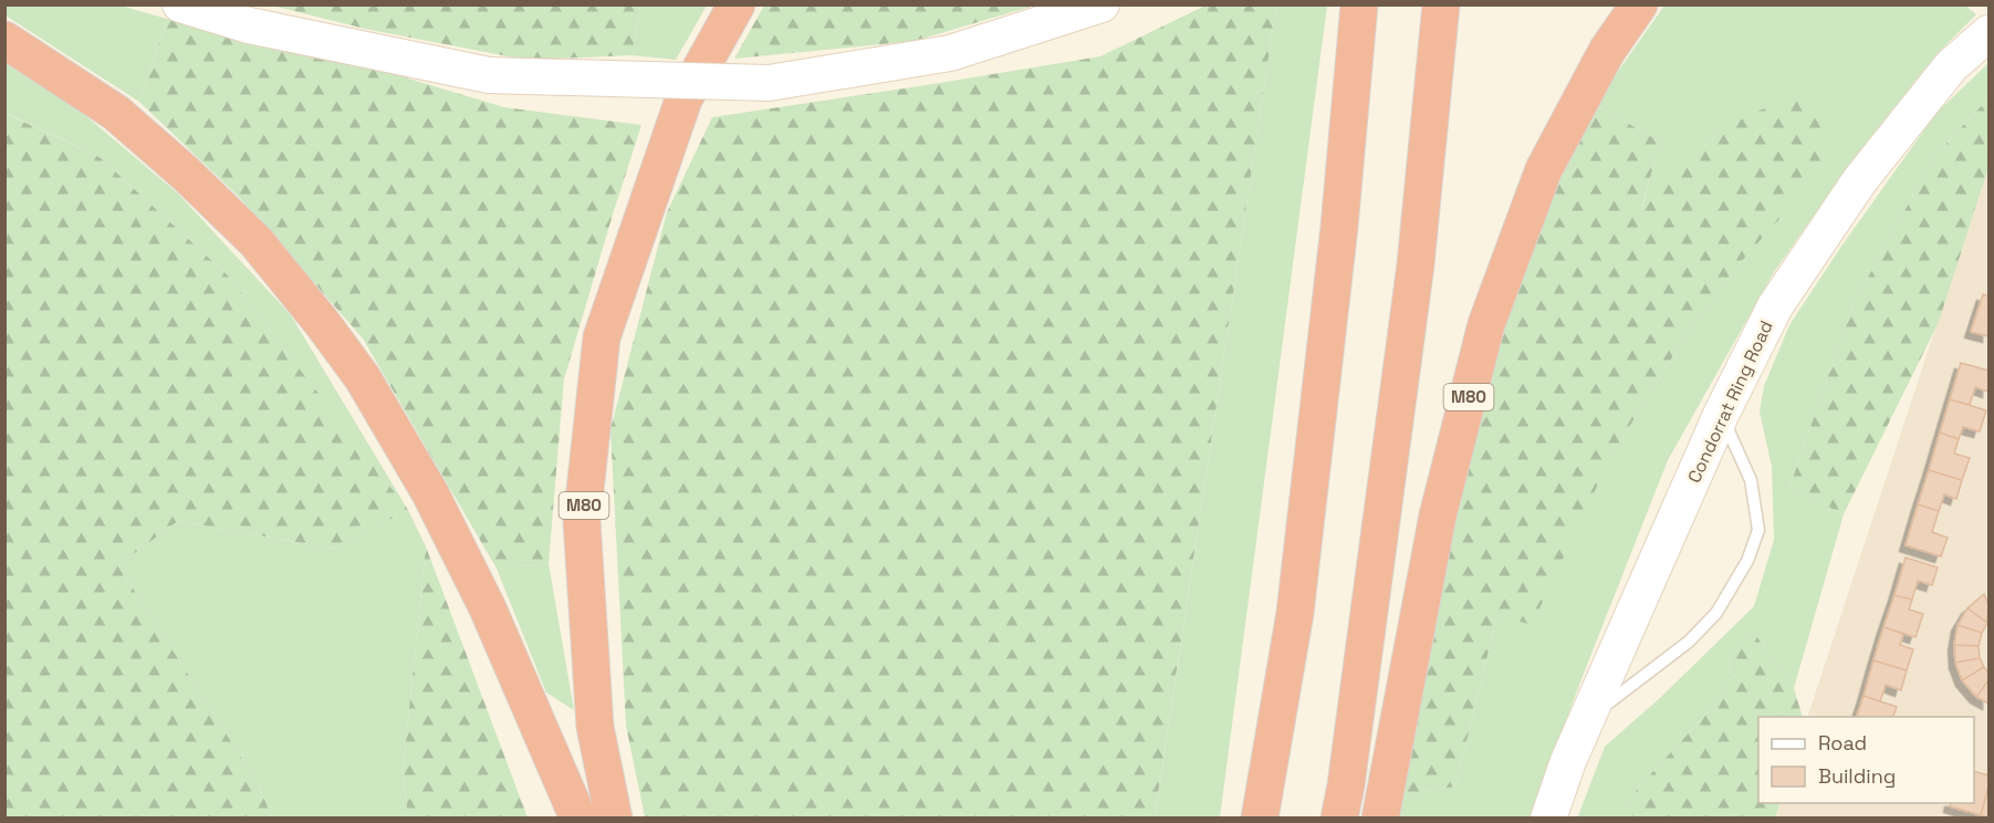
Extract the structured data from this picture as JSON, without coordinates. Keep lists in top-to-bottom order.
{
  "streets": {
    "highway": ["M80"],
    "main road": ["Condorrat Ring Road"]
  },
  "legend": ["Road", "Building"]
}
